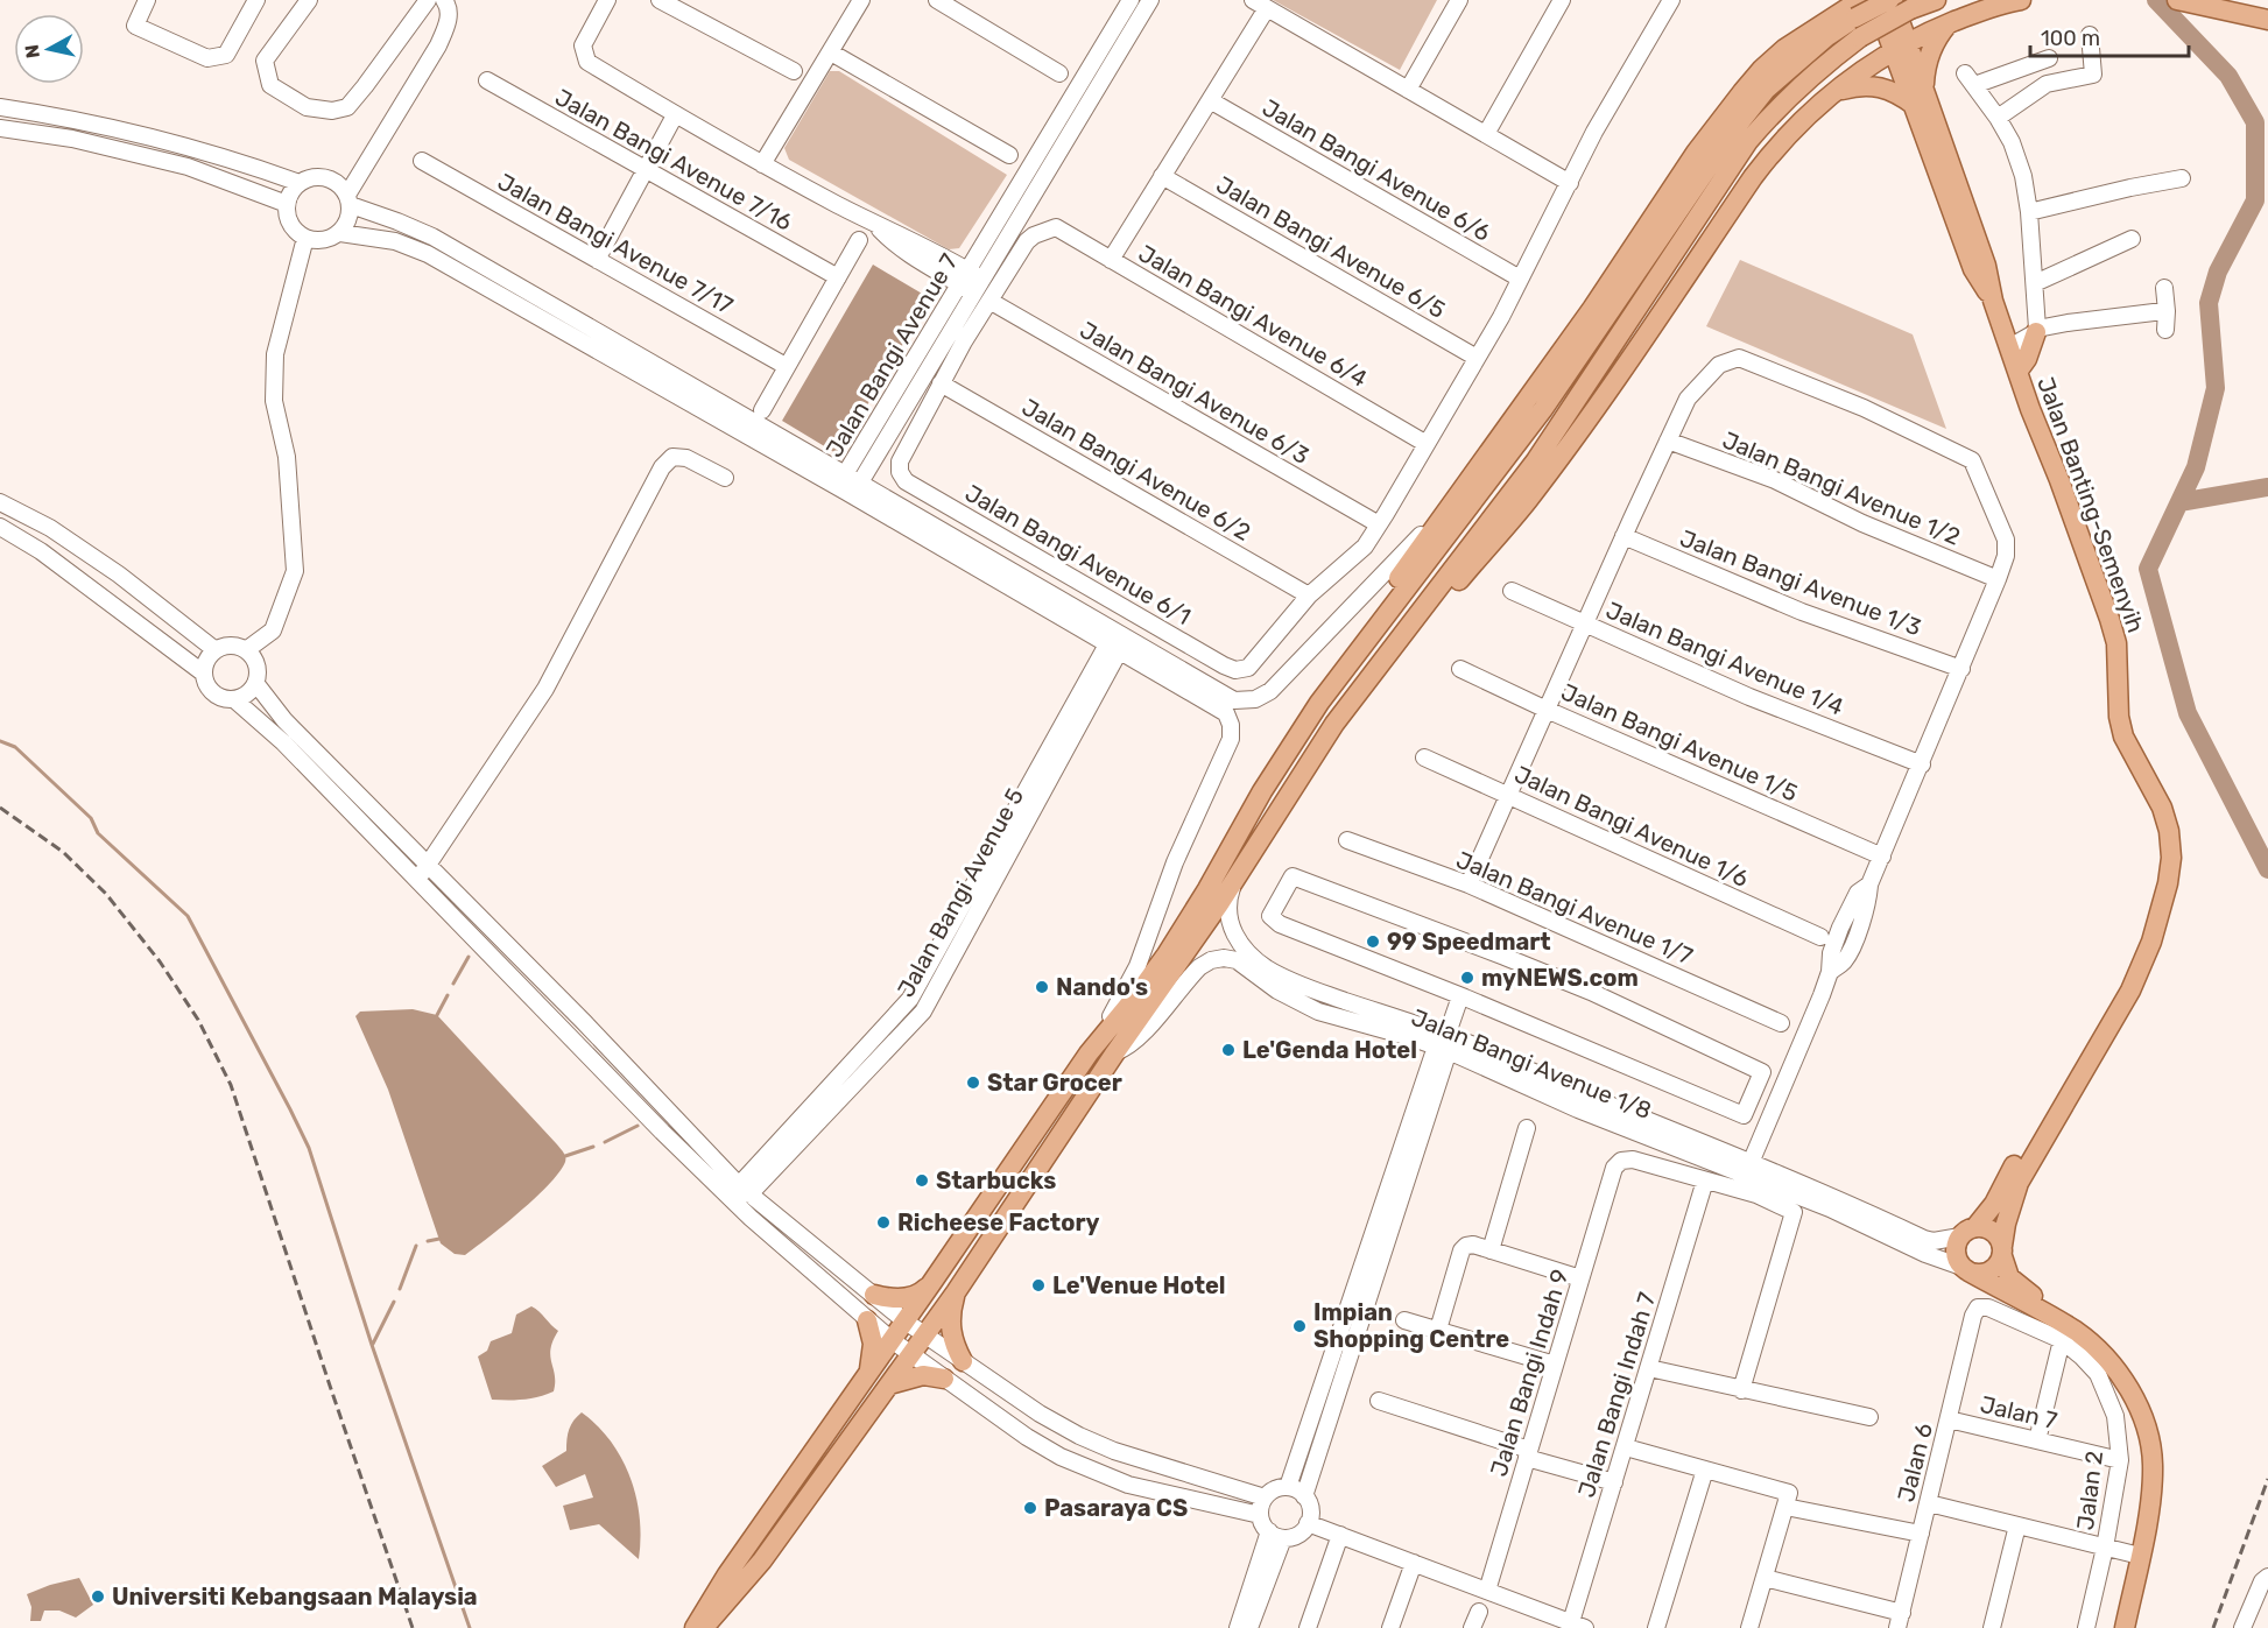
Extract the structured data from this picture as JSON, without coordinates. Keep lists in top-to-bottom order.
{
  "streets": {
    "main road": ["Jalan Banting-Semenyih"],
    "street": [
      "Jalan Bangi Avenue 7/16",
      "Jalan Bangi Avenue 6/6",
      "Jalan Bangi Avenue 7/17",
      "Jalan Bangi Avenue 6/5",
      "Jalan Bangi Avenue 6/4",
      "Jalan Bangi Avenue 7",
      "Jalan Bangi Avenue 6/3",
      "Jalan Bangi Avenue 6/2",
      "Jalan Bangi Avenue 1/2",
      "Jalan Bangi Avenue 6/1",
      "Jalan Bangi Avenue 1/3",
      "Jalan Bangi Avenue 1/4",
      "Jalan Bangi Avenue 1/5",
      "Jalan Bangi Avenue 1/6",
      "Jalan Bangi Avenue 5",
      "Jalan Bangi Avenue 1/7",
      "Jalan Bangi Avenue 1/8",
      "Jalan Bangi Indah 9",
      "Jalan Bangi Indah 7",
      "Jalan 7",
      "Jalan 6",
      "Jalan 2"
    ]
  },
  "crossings": [
    ["Jalan Bangi Avenue 6/4", "Jalan Bangi Avenue 6/3"],
    ["Jalan Bangi Avenue 6/2", "Jalan Bangi Avenue 6/1"],
    ["Jalan Banting-Semenyih", "Jalan Bangi Avenue 1/8"],
    ["Jalan Bangi Indah 9", "Jalan Bangi Indah 7"],
    ["Jalan 7", "Jalan 6"],
    ["Jalan 7", "Jalan 2"],
    ["Jalan 6", "Jalan 2"]
  ],
  "places": [
    "99 Speedmart",
    "myNEWS.com",
    "Nando's",
    "Le'Genda Hotel",
    "Star Grocer",
    "Starbucks",
    "Richeese Factory",
    "Le'Venue Hotel",
    "Impian Shopping Centre",
    "Pasaraya CS",
    "Universiti Kebangsaan Malaysia"
  ],
  "scale_bar": "100 m",
  "north": "left"
}
